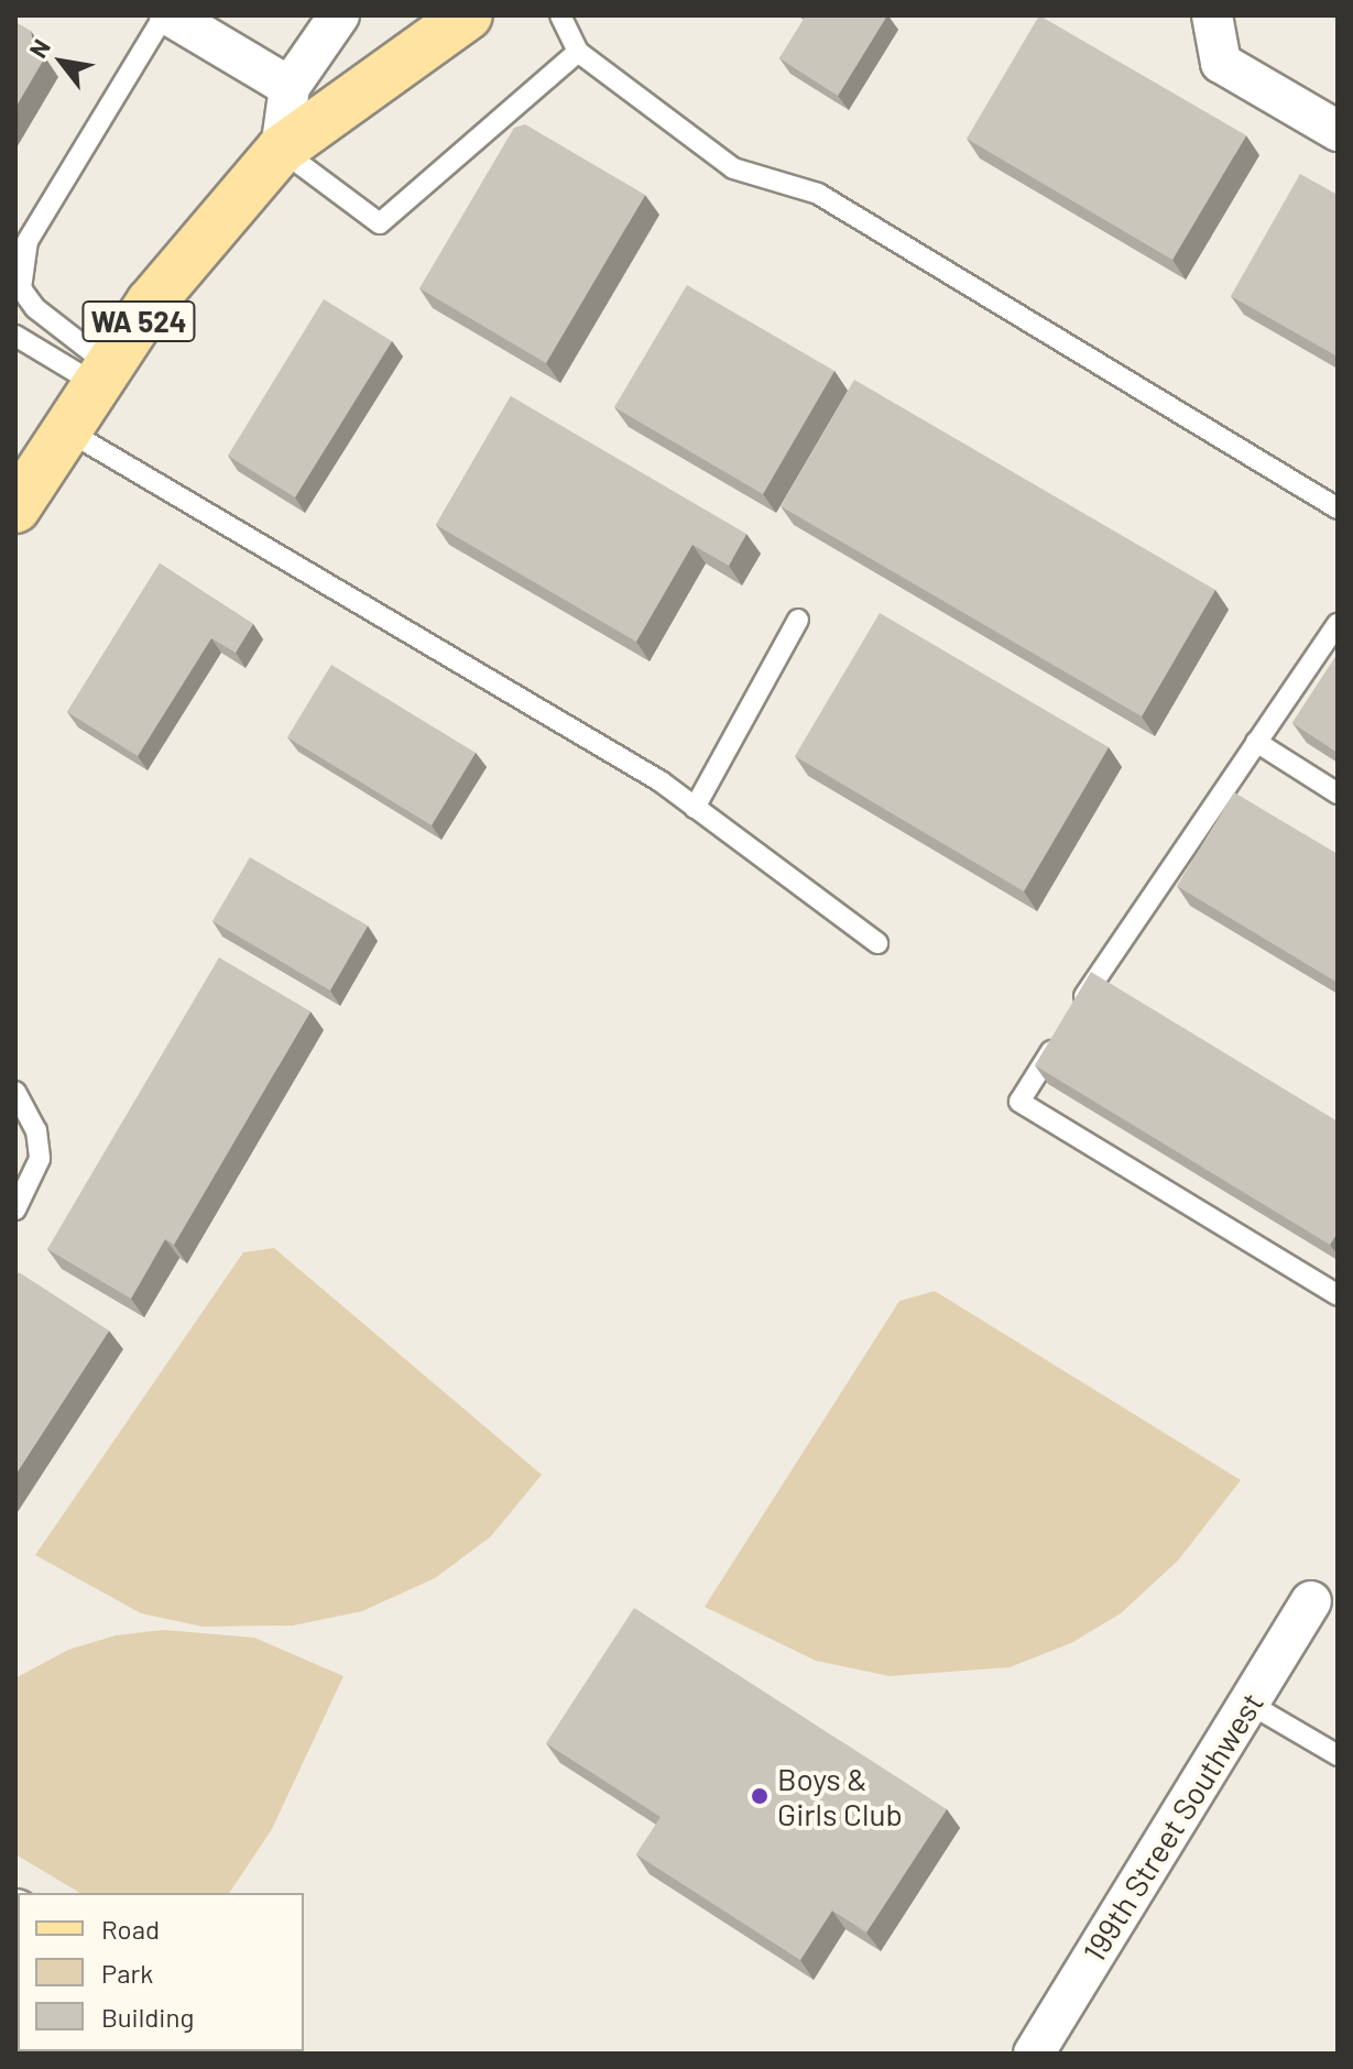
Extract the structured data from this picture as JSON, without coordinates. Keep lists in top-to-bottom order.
{
  "streets": {
    "main road": ["WA 524"],
    "street": ["199th Street Southwest"]
  },
  "places": ["Boys & Girls Club"],
  "legend": ["Road", "Park", "Building"],
  "north": "top left"
}
